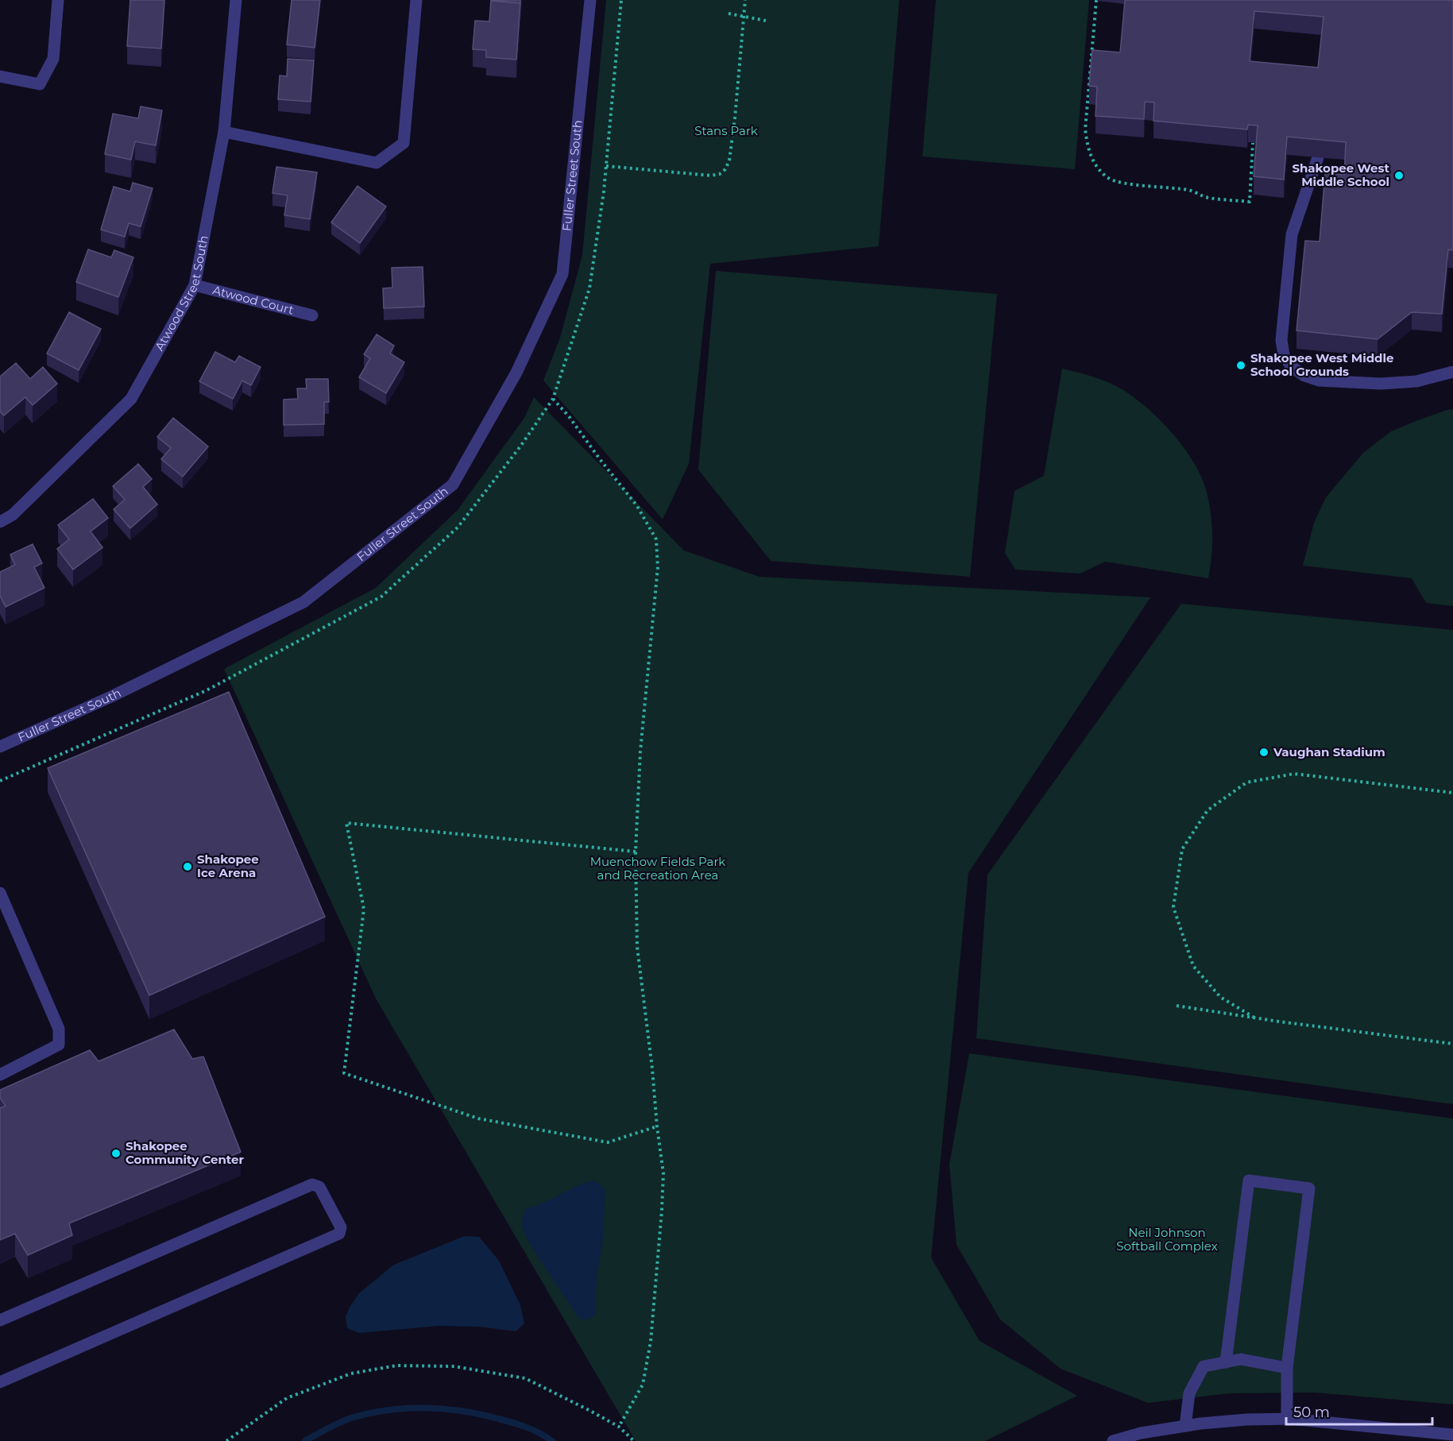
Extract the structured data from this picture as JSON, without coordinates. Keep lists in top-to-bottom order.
{
  "streets": {
    "street": ["Fuller Street South", "Atwood Street South", "Atwood Court"]
  },
  "crossings": [
    ["Atwood Street South", "Atwood Court"]
  ],
  "parks": ["Stans Park", "Muenchow Fields Park and Recreation Area", "Neil Johnson Softball Complex"],
  "places": [
    "Shakopee West Middle School",
    "Shakopee West Middle School Grounds",
    "Vaughan Stadium",
    "Shakopee Ice Arena",
    "Shakopee Community Center"
  ],
  "scale_bar": "50 m"
}
